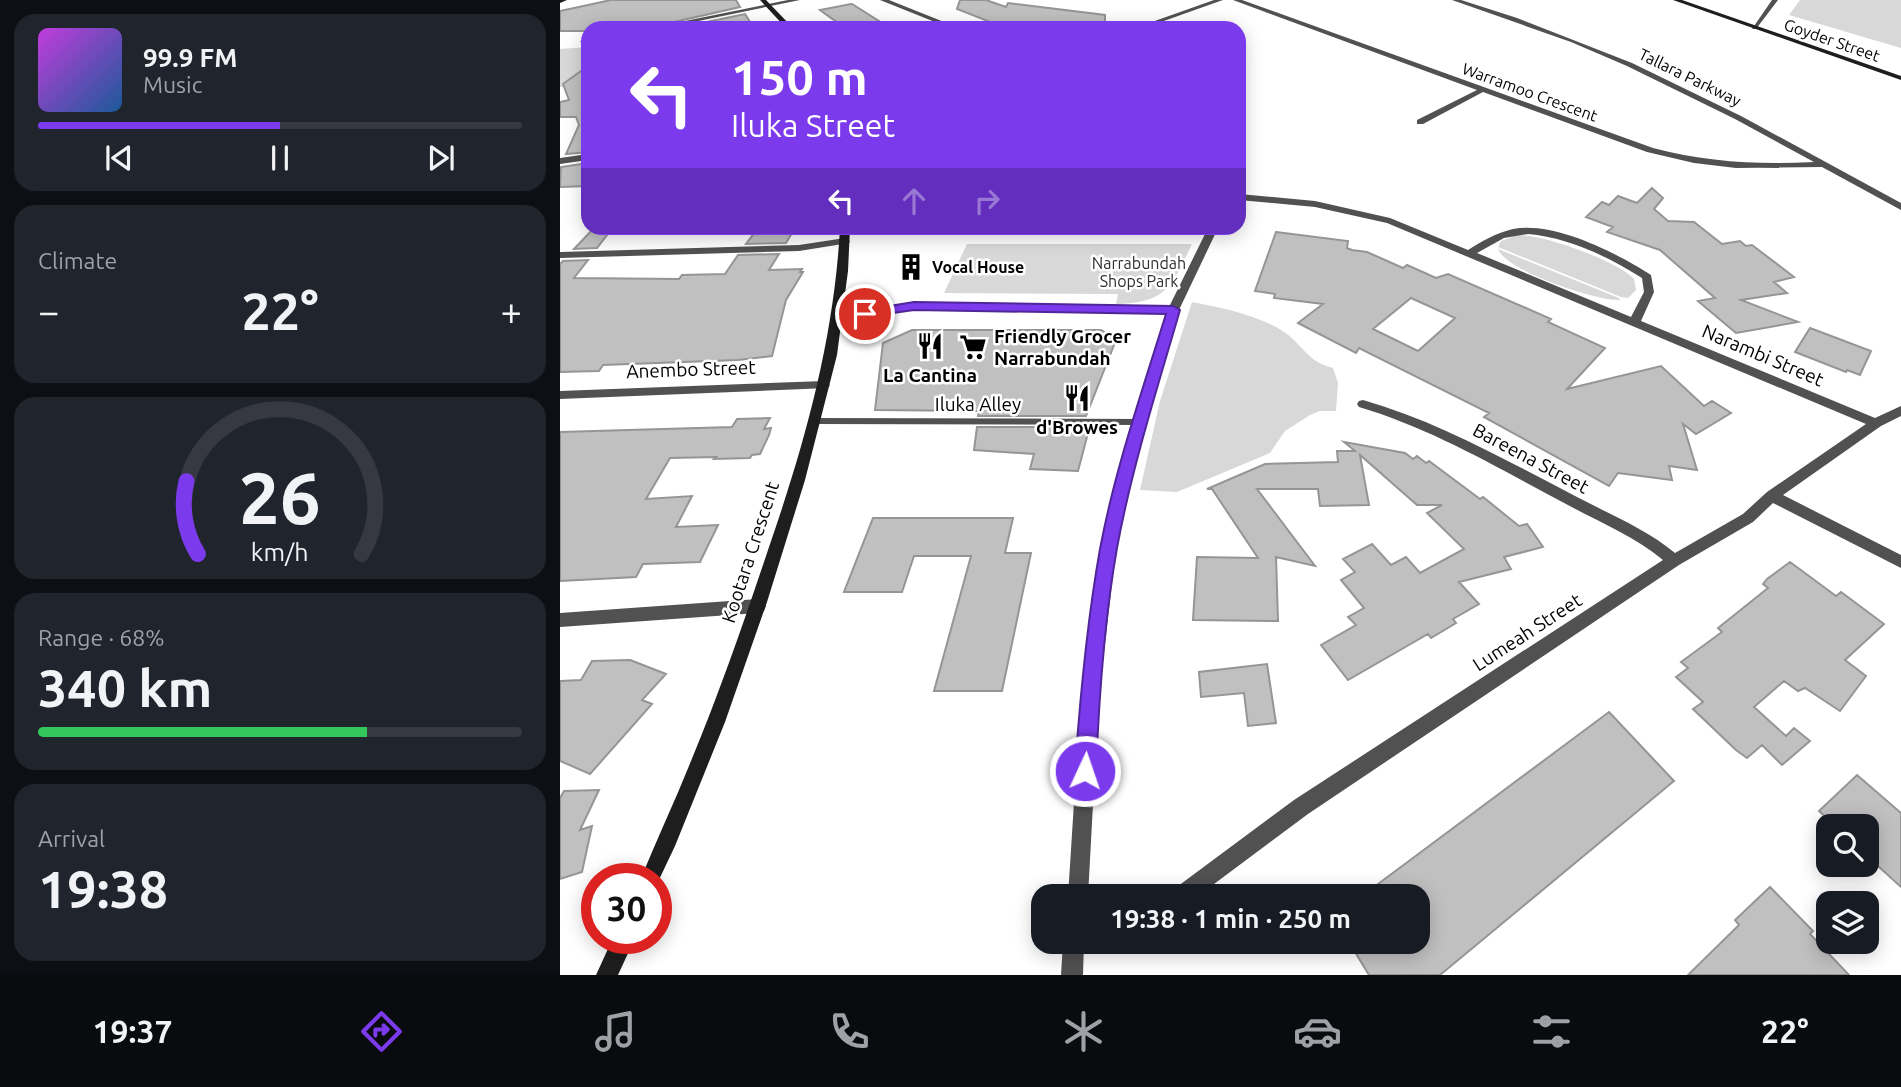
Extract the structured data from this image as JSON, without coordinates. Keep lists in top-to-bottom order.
{
  "streets": {
    "street": [
      "Goyder Street",
      "Tallara Parkway",
      "Warramoo Crescent",
      "Narambi Street",
      "Anembo Street",
      "Bareena Street",
      "Kootara Crescent",
      "Lumeah Street"
    ],
    "lane": ["Iluka Alley"]
  },
  "crossings": [
    ["Tallara Parkway", "Warramoo Crescent"],
    ["Narambi Street", "Lumeah Street"],
    ["Anembo Street", "Kootara Crescent"],
    ["Iluka Alley", "Kootara Crescent"],
    ["Bareena Street", "Lumeah Street"]
  ],
  "parks": ["Narrabundah Shops Park"],
  "places": {
    "building": ["Vocal House"],
    "restaurant": ["La Cantina", "d'Browes"],
    "supermarket": ["Friendly Grocer Narrabundah"]
  },
  "page": {
    "turn": ["150 m", "Iluka Street"],
    "song": ["99.9 FM", "Music"],
    "tile": [
      "Climate",
      ["Range · 68%", "340 km"],
      ["Arrival", "19:38"]
    ],
    "heat": ["−", "22°", "+"],
    "limit": "30",
    "trip": "19:38 · 1 min · 250 m",
    "tabs": ["19:37", "22°"],
    "gauge": ["26", "km/h"]
  }
}
